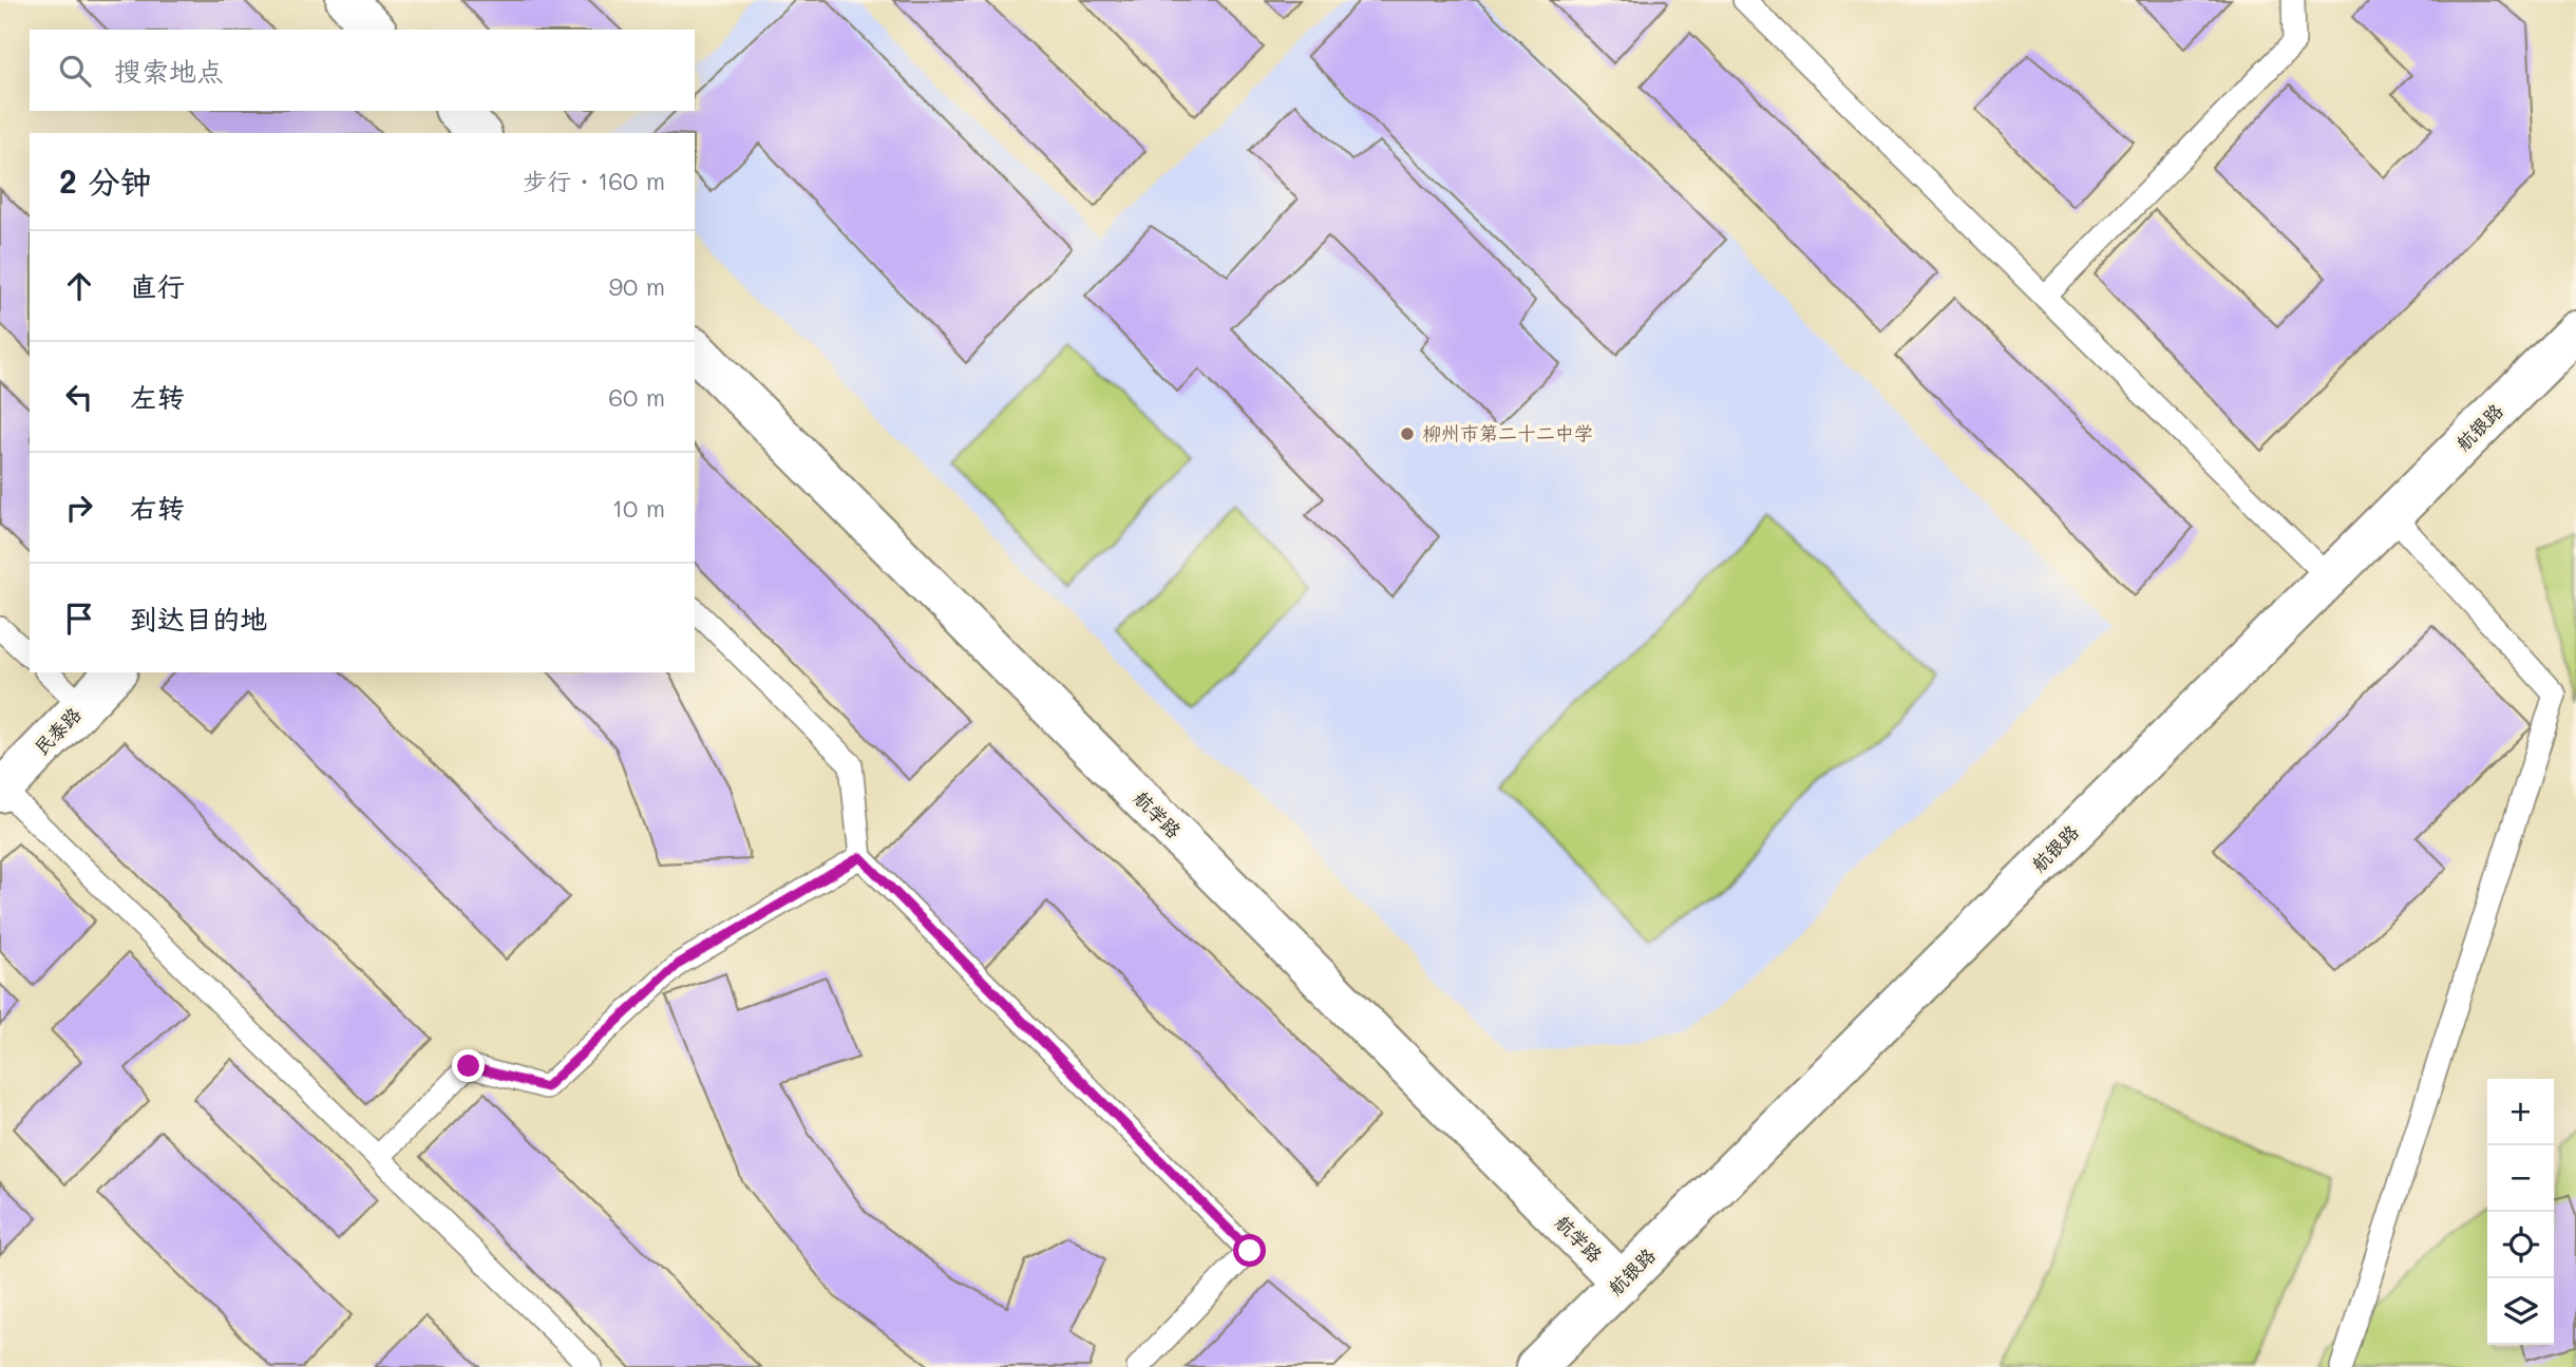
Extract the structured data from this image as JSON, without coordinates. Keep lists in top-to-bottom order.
{
  "streets": {
    "street": ["航银路", "民泰路", "航学路"]
  },
  "crossings": [
    ["航银路", "航学路"]
  ],
  "places": ["柳州市第二十二中学"],
  "page": {
    "search": "搜索地点",
    "heading": ["2 分钟", "步行 · 160 m"],
    "list": [
      ["直行", "90 m"],
      ["左转", "60 m"],
      ["右转", "10 m"],
      "到达目的地"
    ],
    "map_buttons": ["+", "−"]
  }
}
